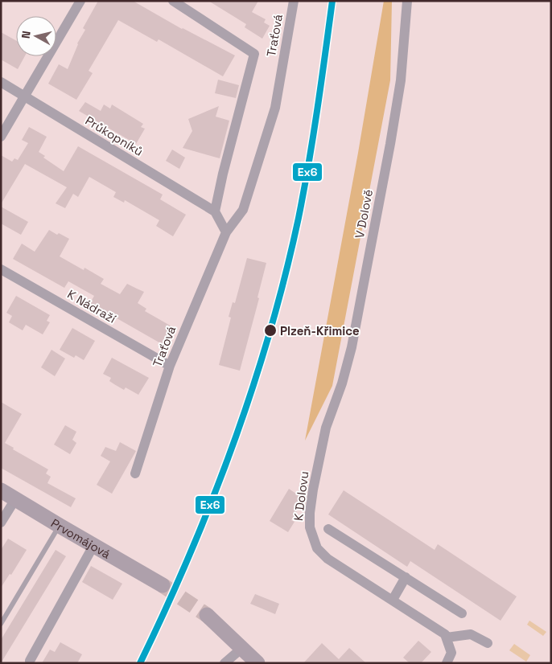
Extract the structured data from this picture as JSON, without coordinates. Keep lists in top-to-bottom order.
{
  "streets": {
    "street": [
      "Traťová",
      "Průkopníků",
      "V Dolově",
      "K Nádraží",
      "K Dolovu",
      "Prvomájová"
    ]
  },
  "crossings": [
    ["Traťová", "Průkopníků"],
    ["Traťová", "K Nádraží"],
    ["V Dolově", "K Dolovu"]
  ],
  "places": ["Plzeň-Křimice"],
  "lines": ["transit line Ex6"],
  "north": "left"
}
